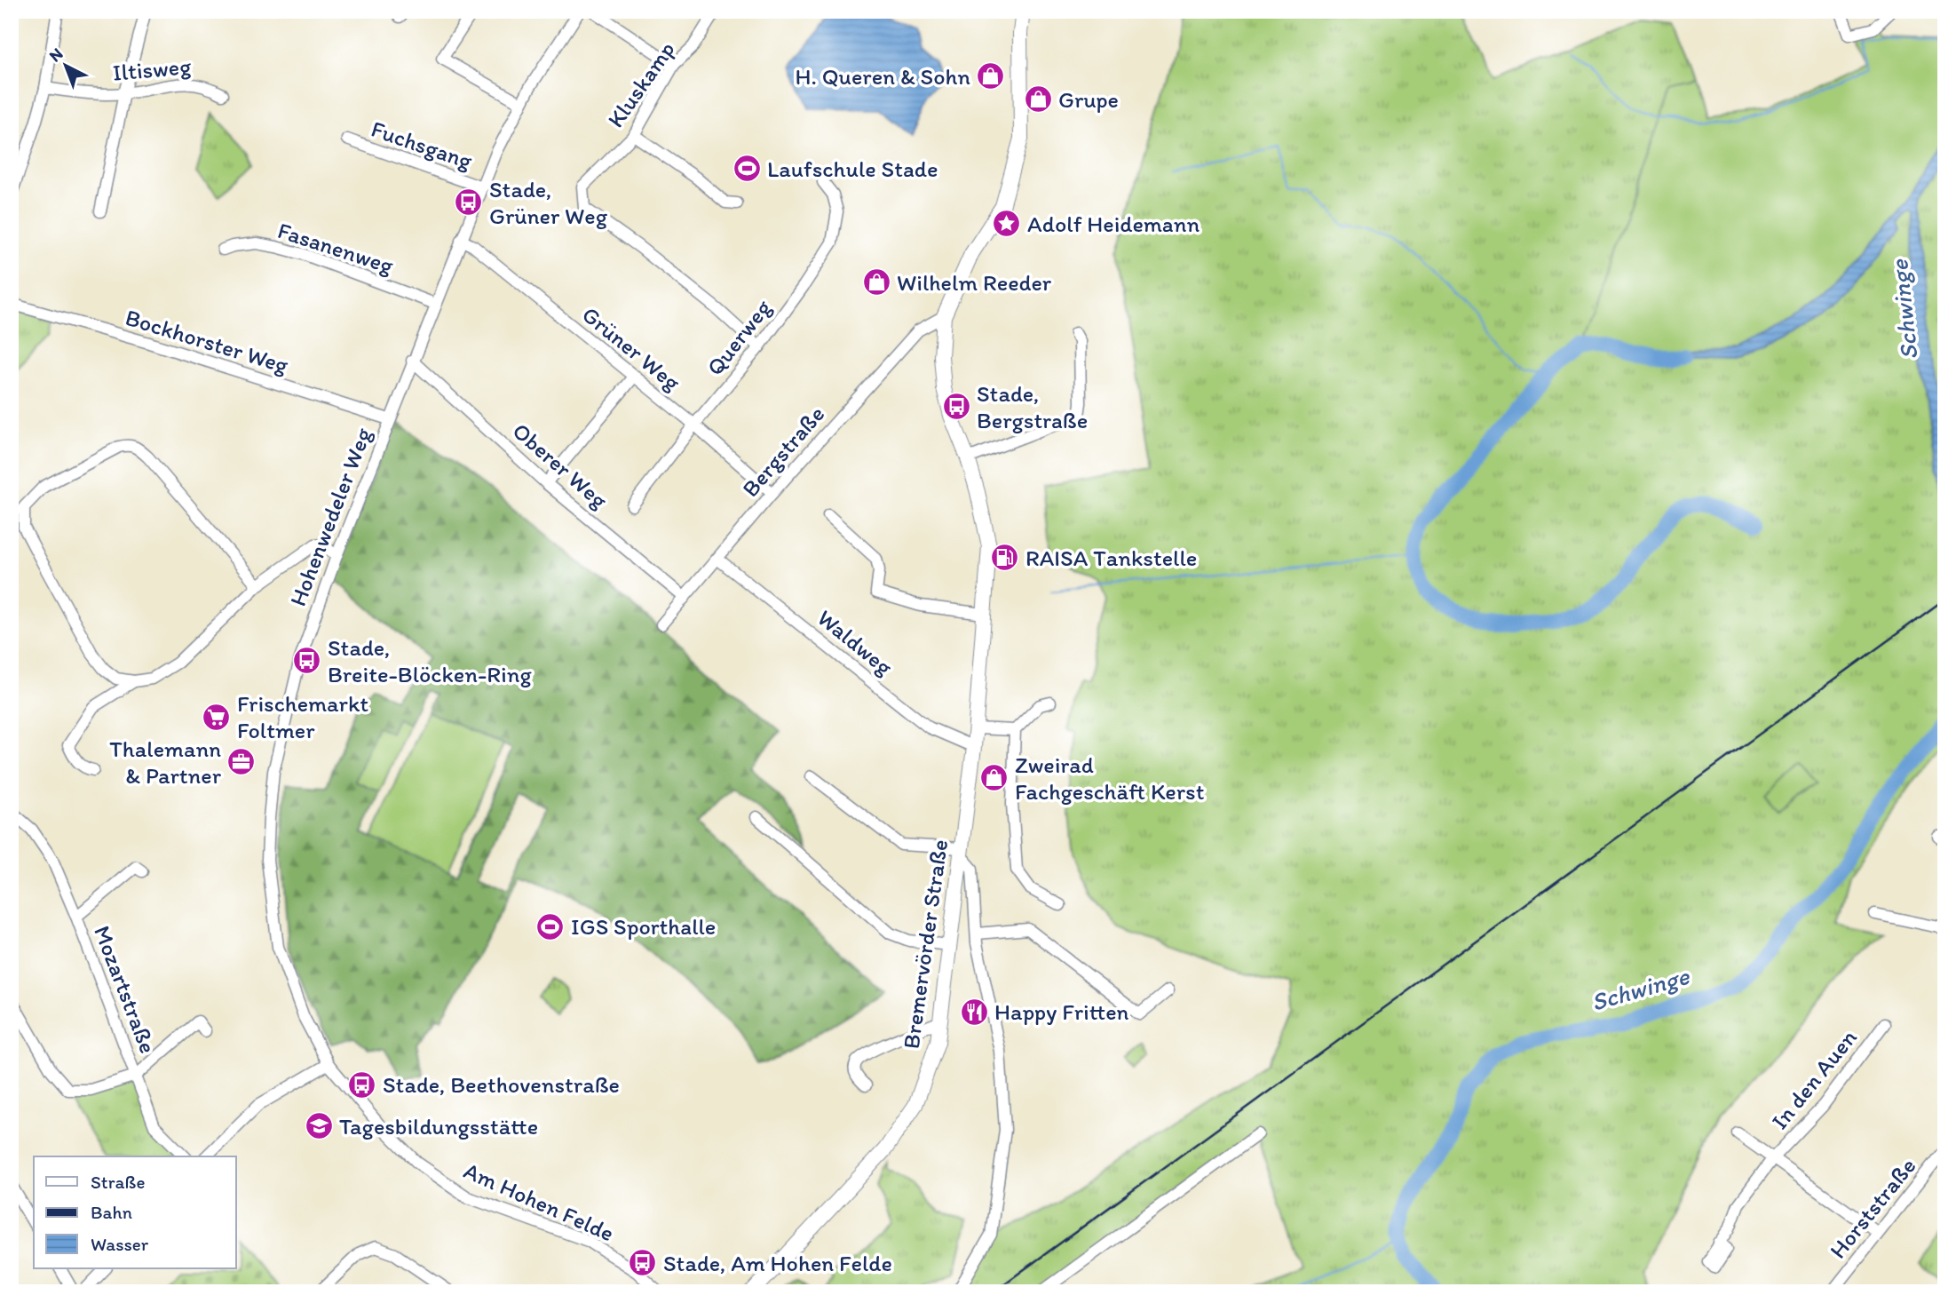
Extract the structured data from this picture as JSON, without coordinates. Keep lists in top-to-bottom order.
{
  "streets": {
    "main road": ["Bremervörder Straße"],
    "street": [
      "Iltisweg",
      "Kluskamp",
      "Fuchsgang",
      "Fasanenweg",
      "Querweg",
      "Bockhorster Weg",
      "Grüner Weg",
      "Bergstraße",
      "Oberer Weg",
      "Hohenwedeler Weg",
      "Waldweg",
      "Mozartstraße",
      "In den Auen",
      "Am Hohen Felde",
      "Horststraße"
    ]
  },
  "crossings": [
    ["Kluskamp", "Querweg"],
    ["Fuchsgang", "Hohenwedeler Weg"],
    ["Fasanenweg", "Hohenwedeler Weg"],
    ["Querweg", "Grüner Weg"],
    ["Bockhorster Weg", "Hohenwedeler Weg"],
    ["Grüner Weg", "Bergstraße"],
    ["Grüner Weg", "Hohenwedeler Weg"],
    ["Bergstraße", "Oberer Weg"],
    ["Bergstraße", "Waldweg"],
    ["Bergstraße", "Bremervörder Straße"],
    ["Oberer Weg", "Hohenwedeler Weg"],
    ["Hohenwedeler Weg", "Am Hohen Felde"],
    ["Waldweg", "Bremervörder Straße"],
    ["In den Auen", "Horststraße"]
  ],
  "water": ["Schwinge"],
  "places": {
    "shop": [
      "H. Queren & Sohn",
      "Grupe",
      "Wilhelm Reeder",
      "Zweirad Fachgeschäft Kerst"
    ],
    "sports": ["Laufschule Stade", "IGS Sporthalle"],
    "bus stop": [
      "Stade, Grüner Weg",
      "Stade, Bergstraße",
      "Stade, Breite-Blöcken-Ring",
      "Stade, Beethovenstraße",
      "Stade, Am Hohen Felde"
    ],
    "place": ["Adolf Heidemann"],
    "fuel station": ["RAISA Tankstelle"],
    "supermarket": ["Frischemarkt Foltmer"],
    "office": ["Thalemann & Partner"],
    "restaurant": ["Happy Fritten"],
    "school or university": ["Tagesbildungsstätte"]
  },
  "legend": ["Straße", "Bahn", "Wasser"],
  "north": "top left"
}
